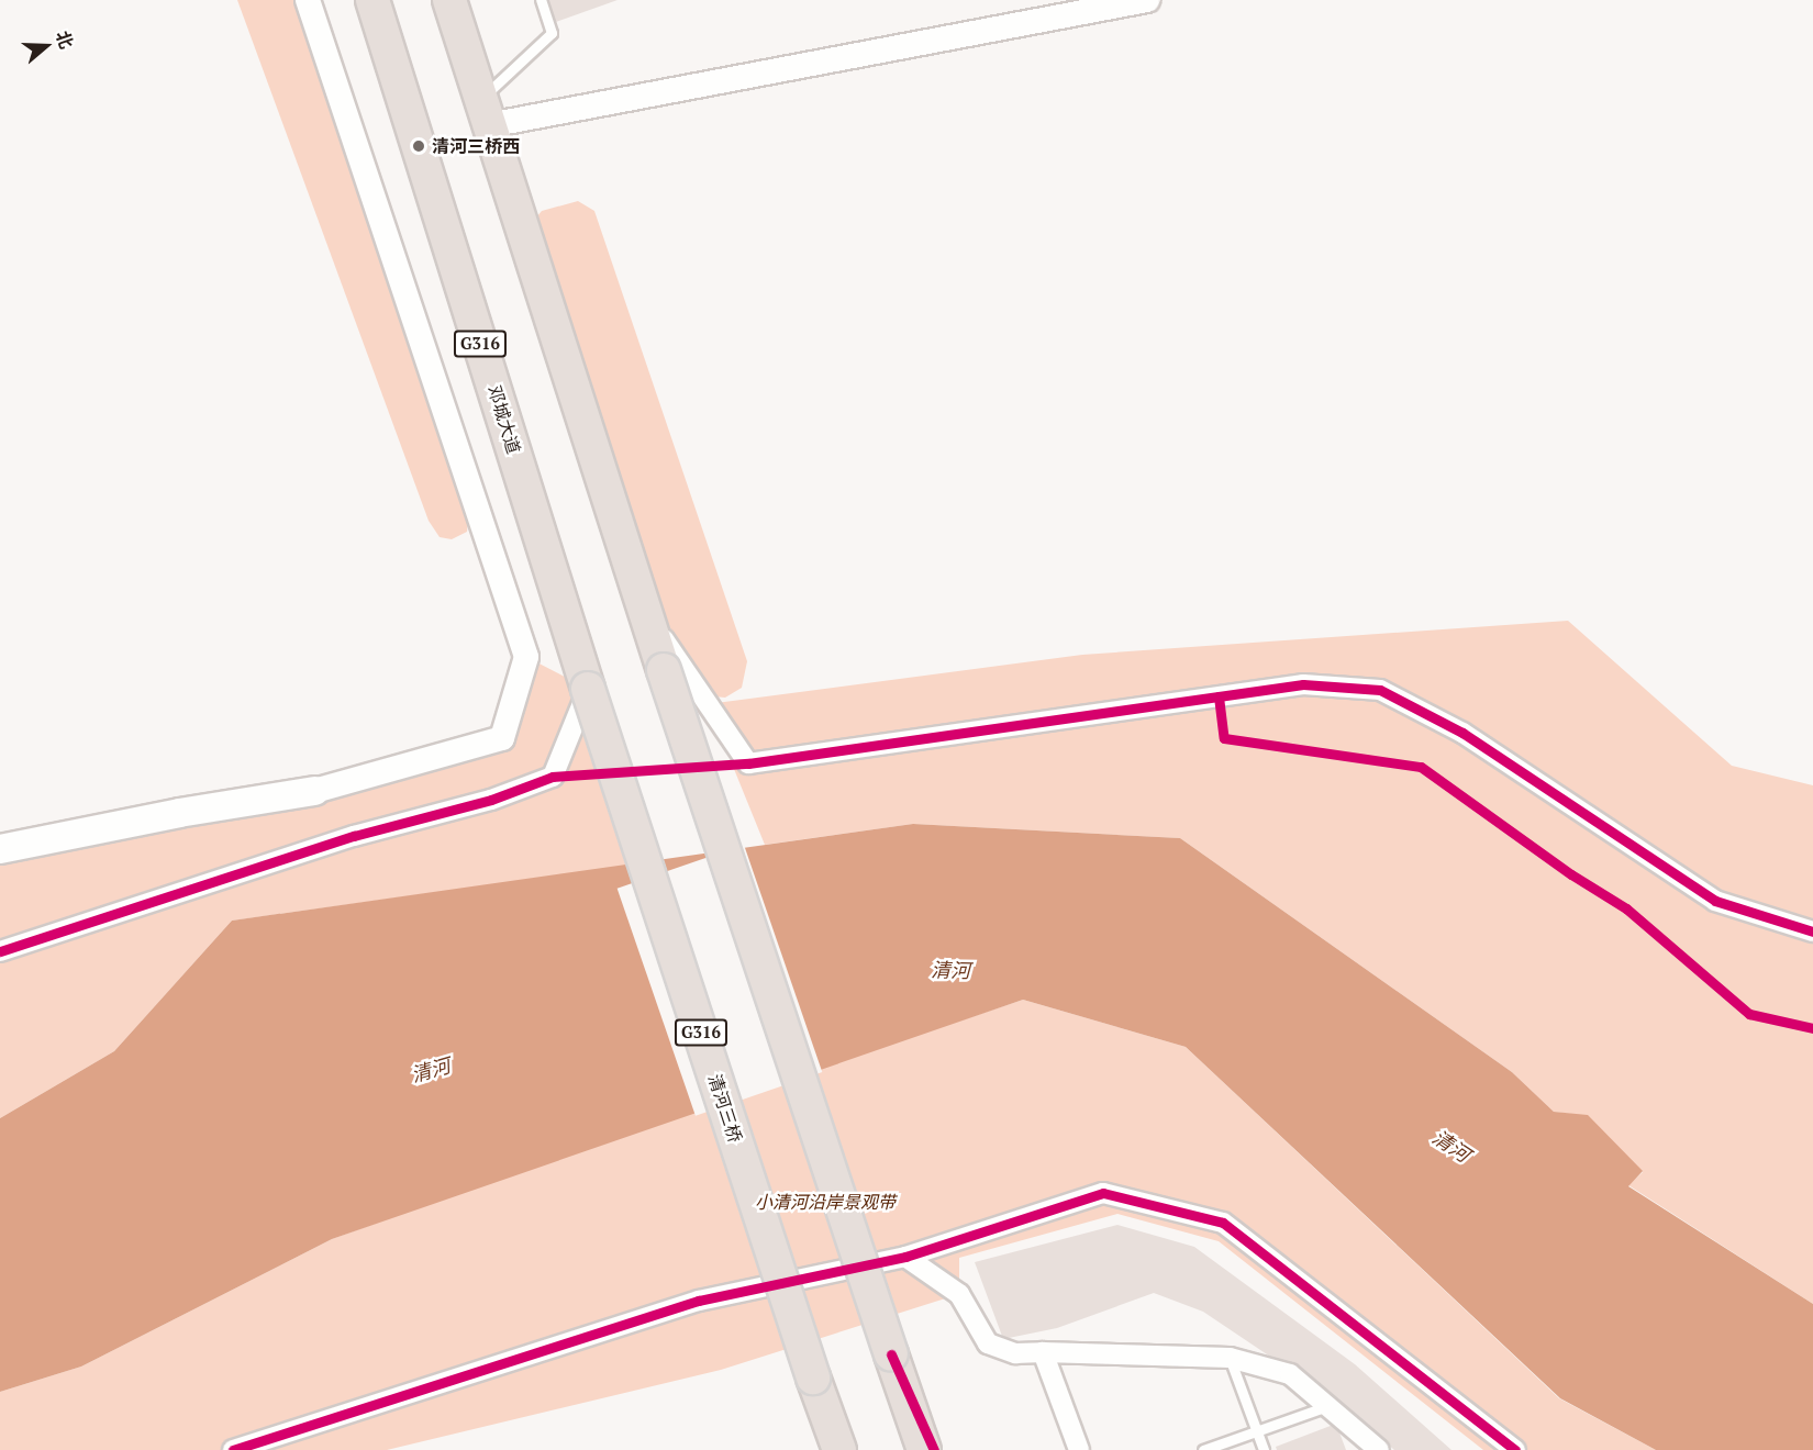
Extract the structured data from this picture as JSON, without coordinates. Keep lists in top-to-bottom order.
{
  "streets": {
    "highway": ["G316", "邓城大道", "清河三桥"]
  },
  "crossings": [
    ["G316", "清河三桥"],
    ["邓城大道", "清河三桥"]
  ],
  "water": ["清河"],
  "parks": ["小清河沿岸景观带"],
  "places": ["清河三桥西"],
  "north": "right"
}
